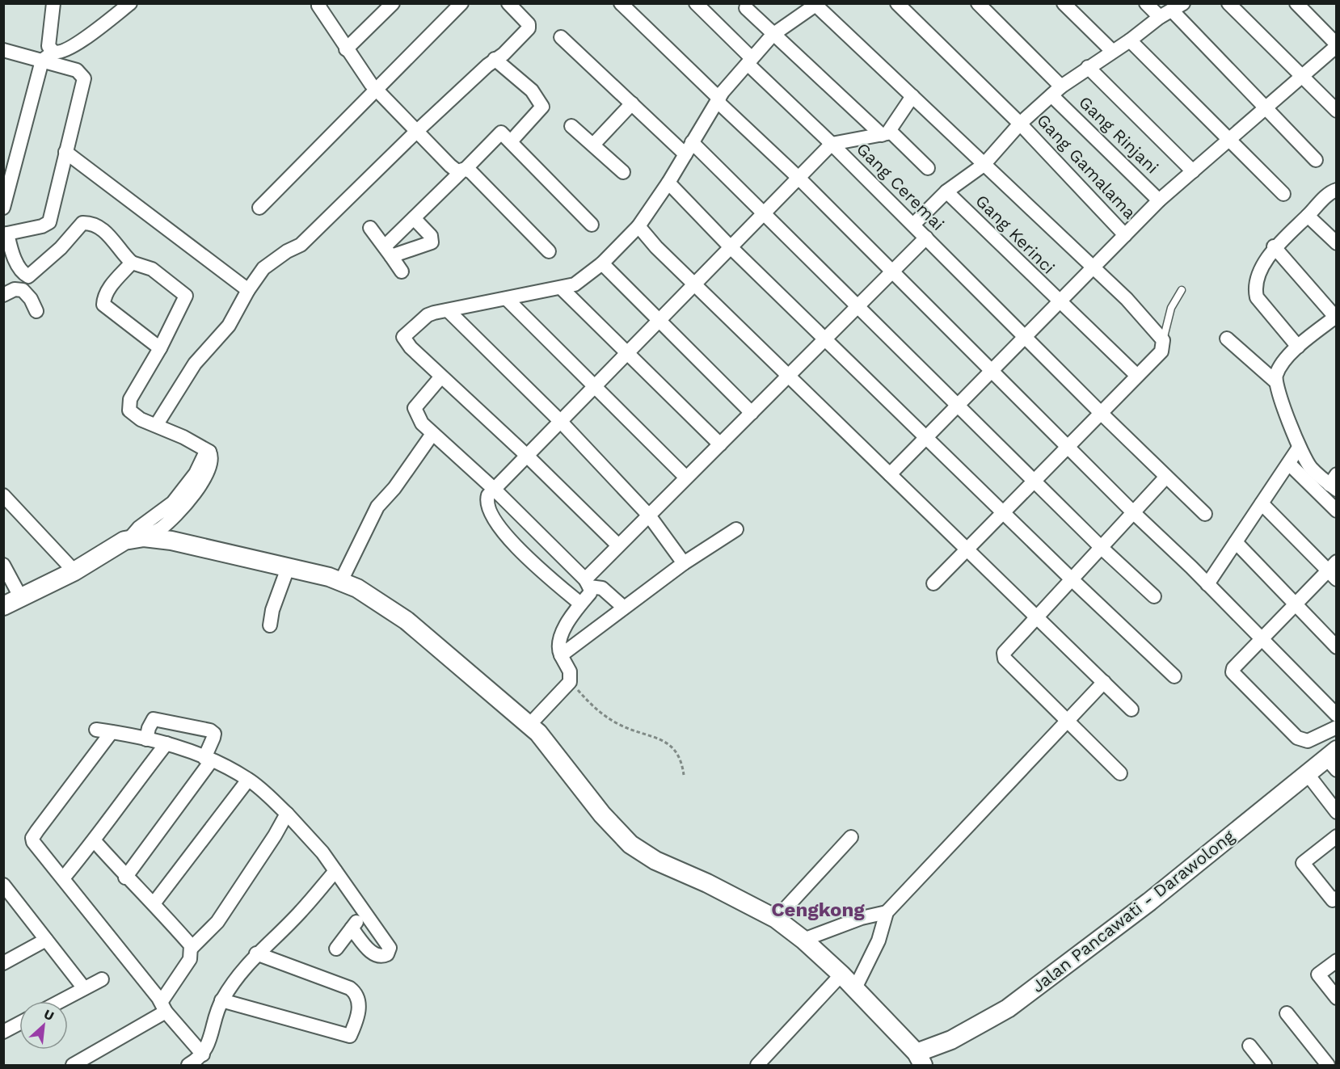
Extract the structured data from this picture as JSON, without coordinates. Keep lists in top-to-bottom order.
{
  "streets": {
    "street": [
      "Gang Rinjani",
      "Gang Gamalama",
      "Gang Ceremai",
      "Gang Kerinci",
      "Jalan Pancawati - Darawolong"
    ]
  },
  "districts": ["Cengkong"],
  "north": "top right"
}
